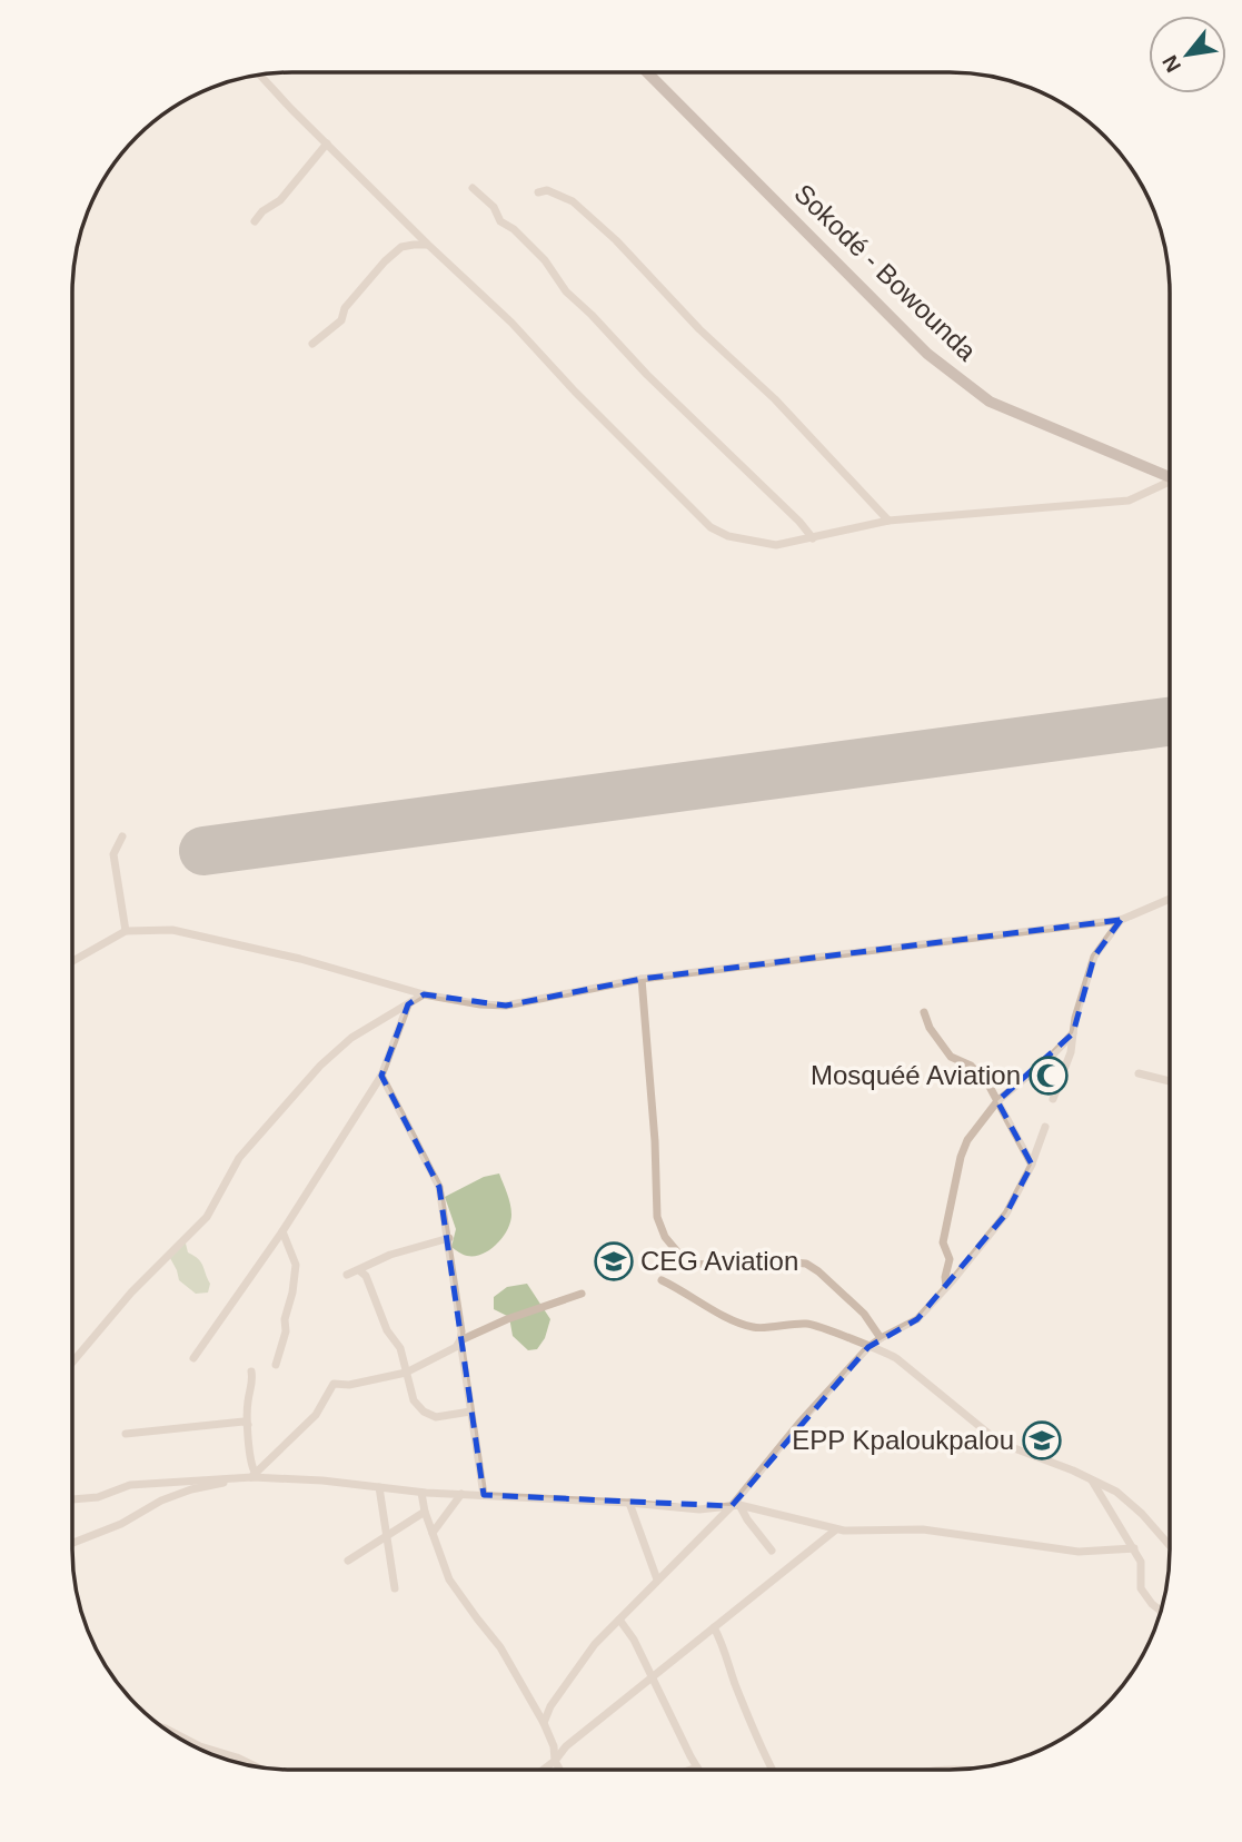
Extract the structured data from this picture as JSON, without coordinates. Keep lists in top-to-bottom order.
{
  "streets": {
    "main road": ["Sokodé - Bowounda"]
  },
  "places": {
    "mosque": ["Mosquéé Aviation"],
    "school or university": ["CEG Aviation", "EPP Kpaloukpalou"]
  },
  "north": "bottom left"
}
